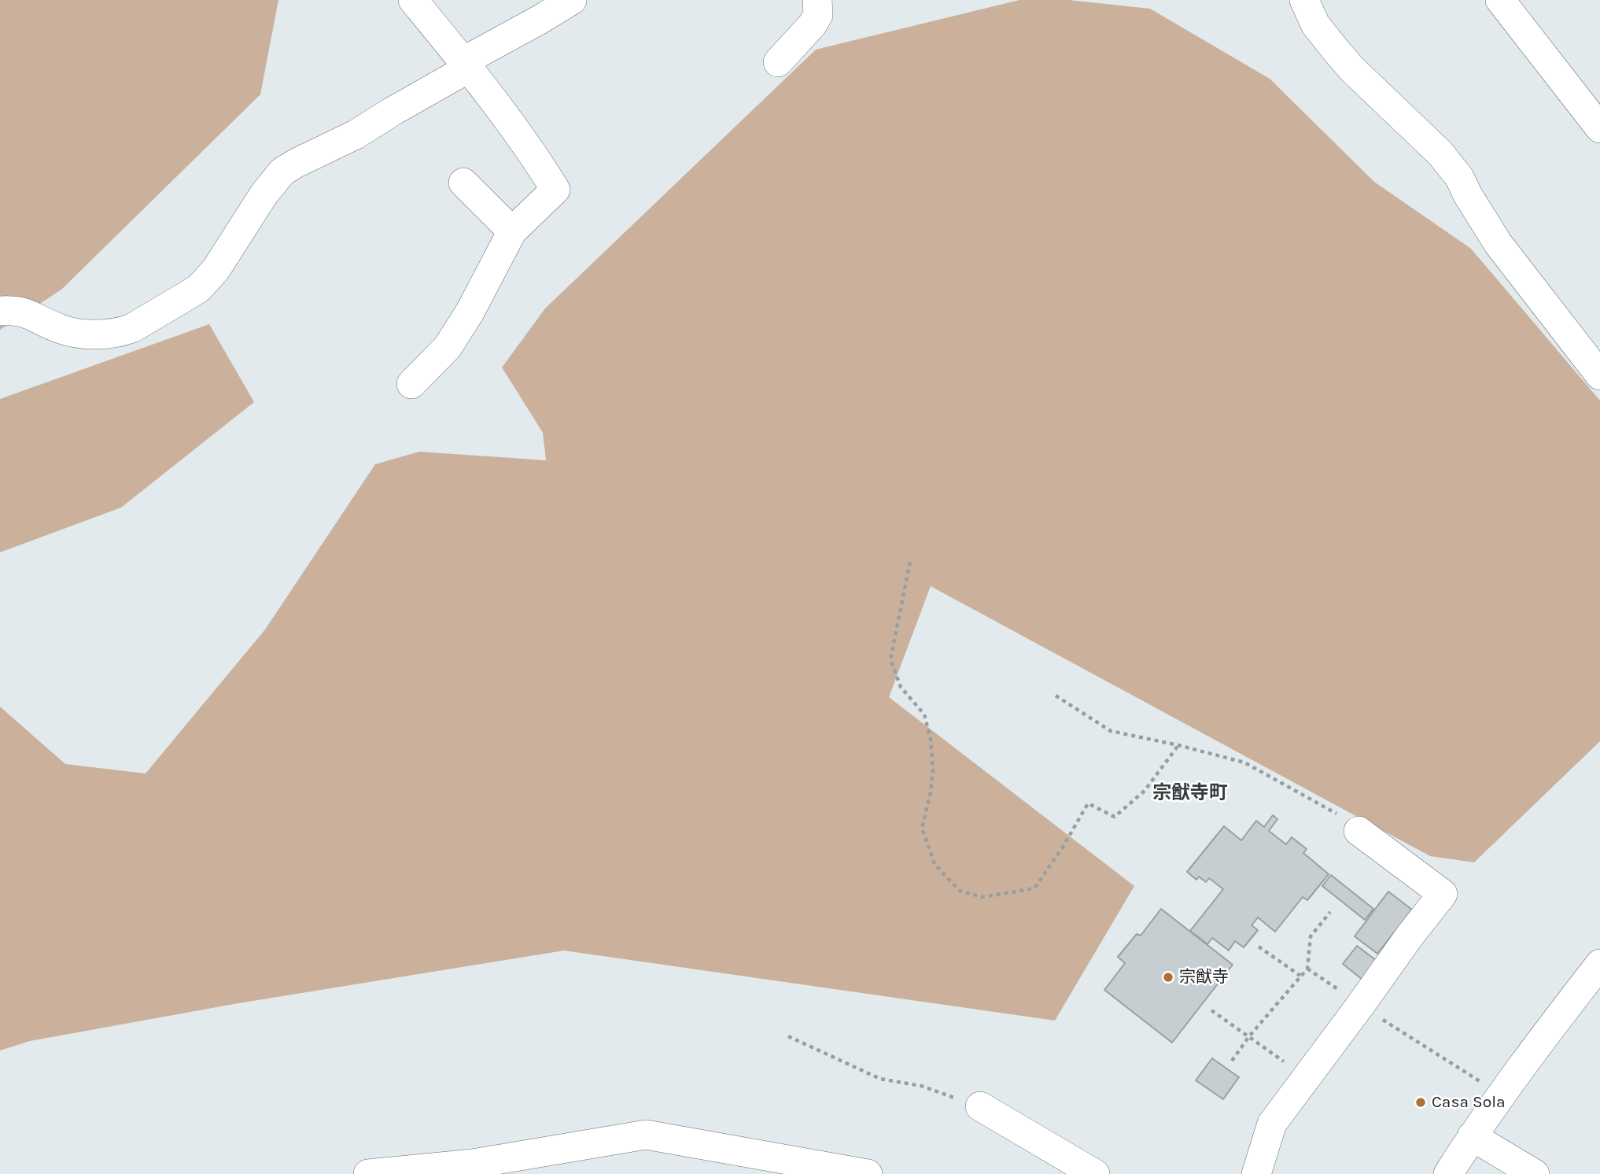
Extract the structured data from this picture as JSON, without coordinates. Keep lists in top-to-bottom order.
{
  "districts": ["宗猷寺町"],
  "places": ["宗猷寺", "Casa Sola"]
}
